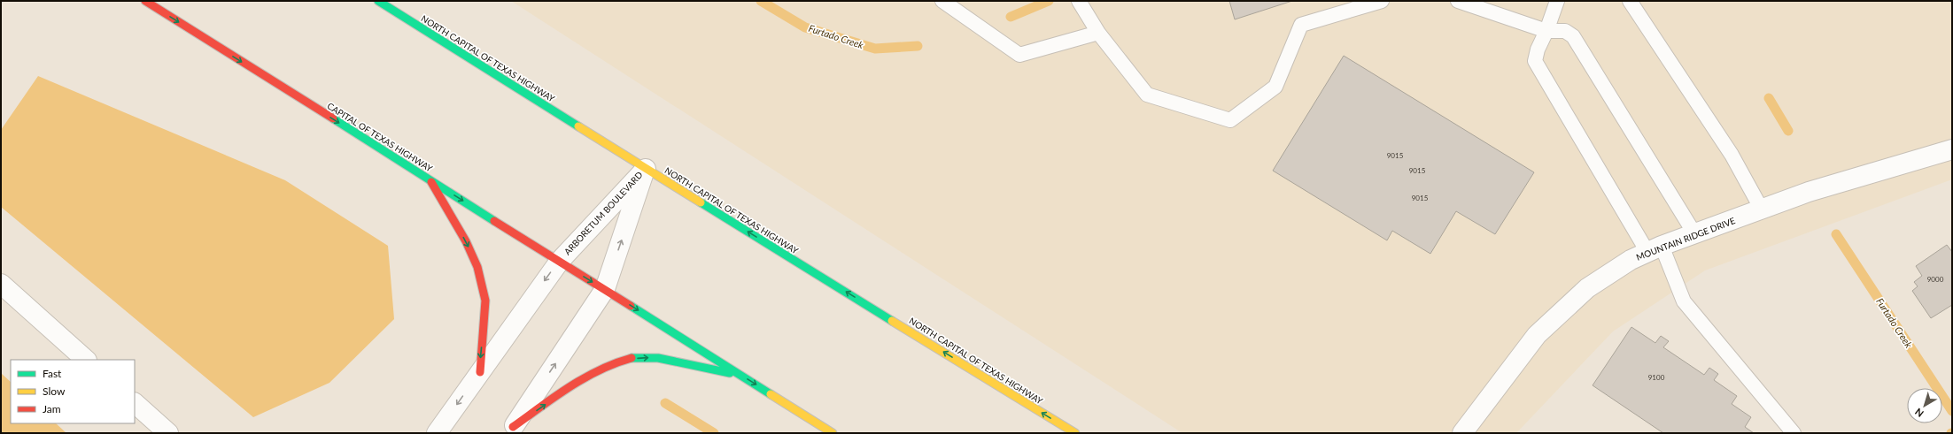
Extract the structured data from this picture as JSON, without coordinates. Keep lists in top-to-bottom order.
{
  "streets": {
    "highway": ["NORTH CAPITAL OF TEXAS HIGHWAY", "CAPITAL OF TEXAS HIGHWAY"],
    "street": ["ARBORETUM BOULEVARD", "MOUNTAIN RIDGE DRIVE"]
  },
  "crossings": [
    ["NORTH CAPITAL OF TEXAS HIGHWAY", "ARBORETUM BOULEVARD"],
    ["CAPITAL OF TEXAS HIGHWAY", "ARBORETUM BOULEVARD"]
  ],
  "one_way": ["NORTH CAPITAL OF TEXAS HIGHWAY", "CAPITAL OF TEXAS HIGHWAY"],
  "water": ["Furtado Creek"],
  "house_numbers": [
    "9015",
    "9015",
    "9015",
    "9000",
    "9100"
  ],
  "legend": ["Fast", "Slow", "Jam"],
  "north": "bottom left"
}
